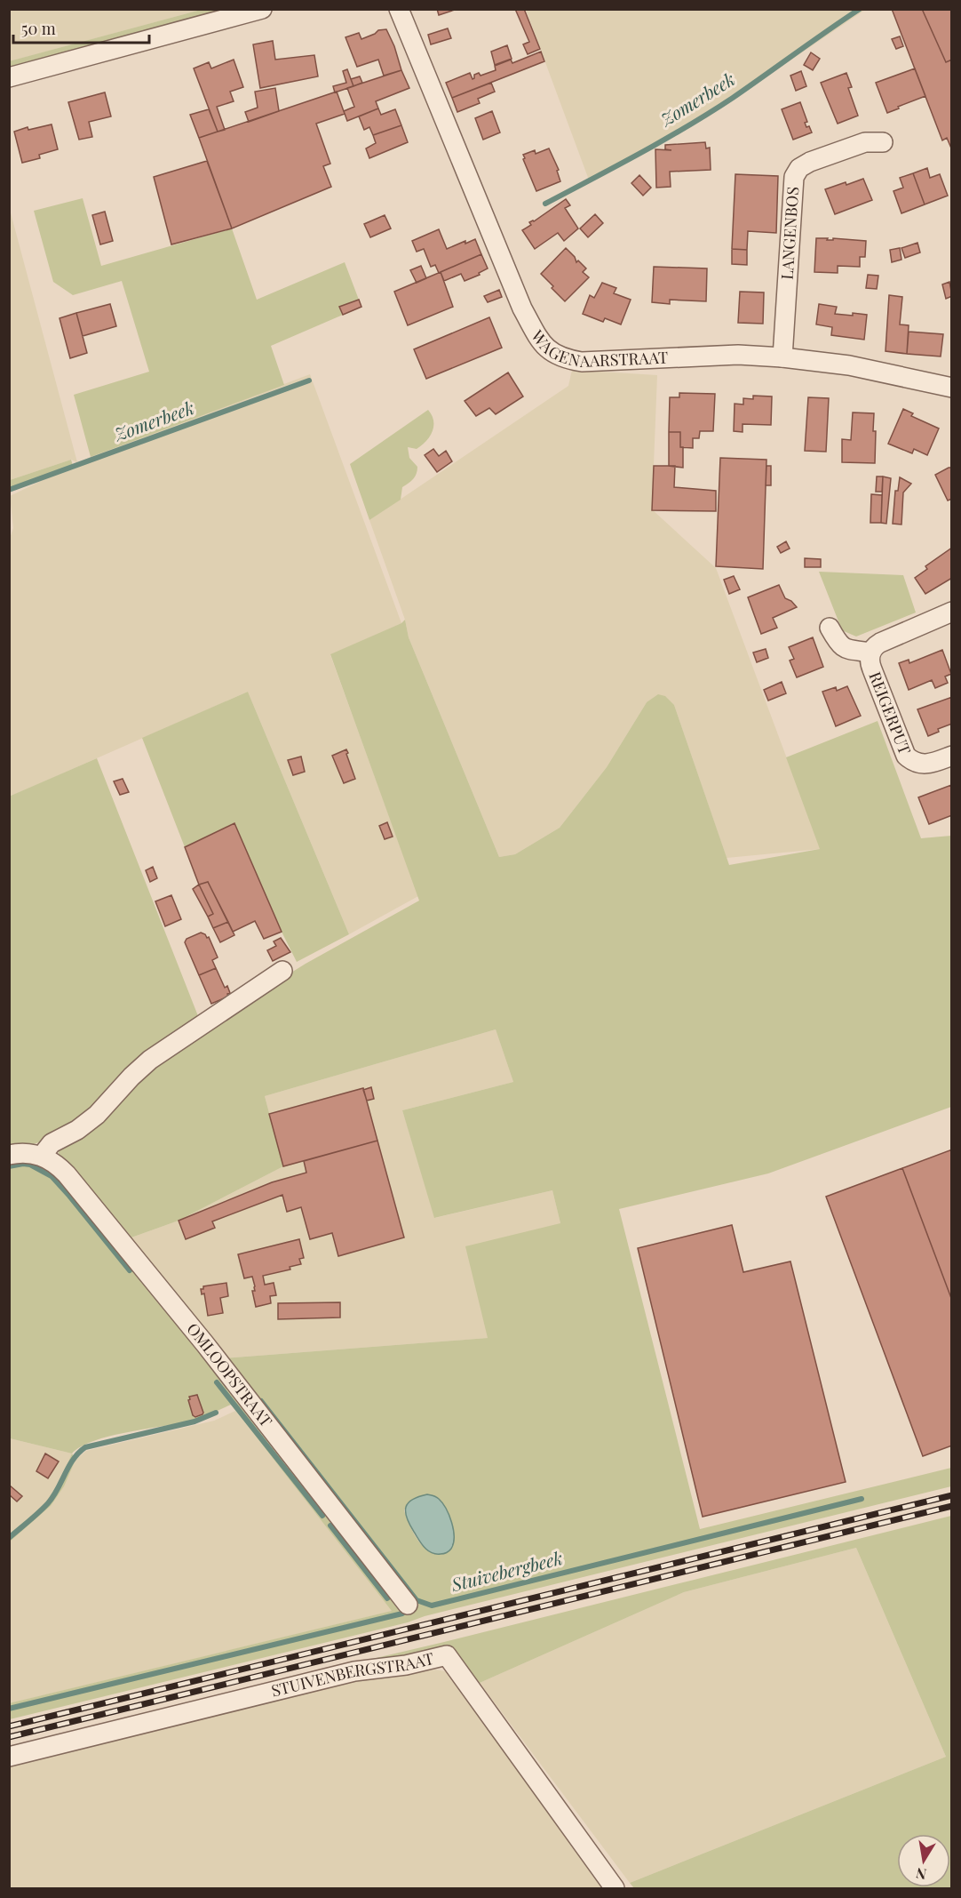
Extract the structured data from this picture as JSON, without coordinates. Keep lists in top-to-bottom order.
{
  "streets": {
    "street": [
      "LANGENBOS",
      "WAGENAARSTRAAT",
      "REIGERPUT",
      "OMLOOPSTRAAT",
      "STUIVENBERGSTRAAT"
    ]
  },
  "crossings": [
    ["LANGENBOS", "WAGENAARSTRAAT"]
  ],
  "water": ["Zomerbeek", "Stuivebergbeek"],
  "scale_bar": "50 m",
  "north": "bottom"
}
